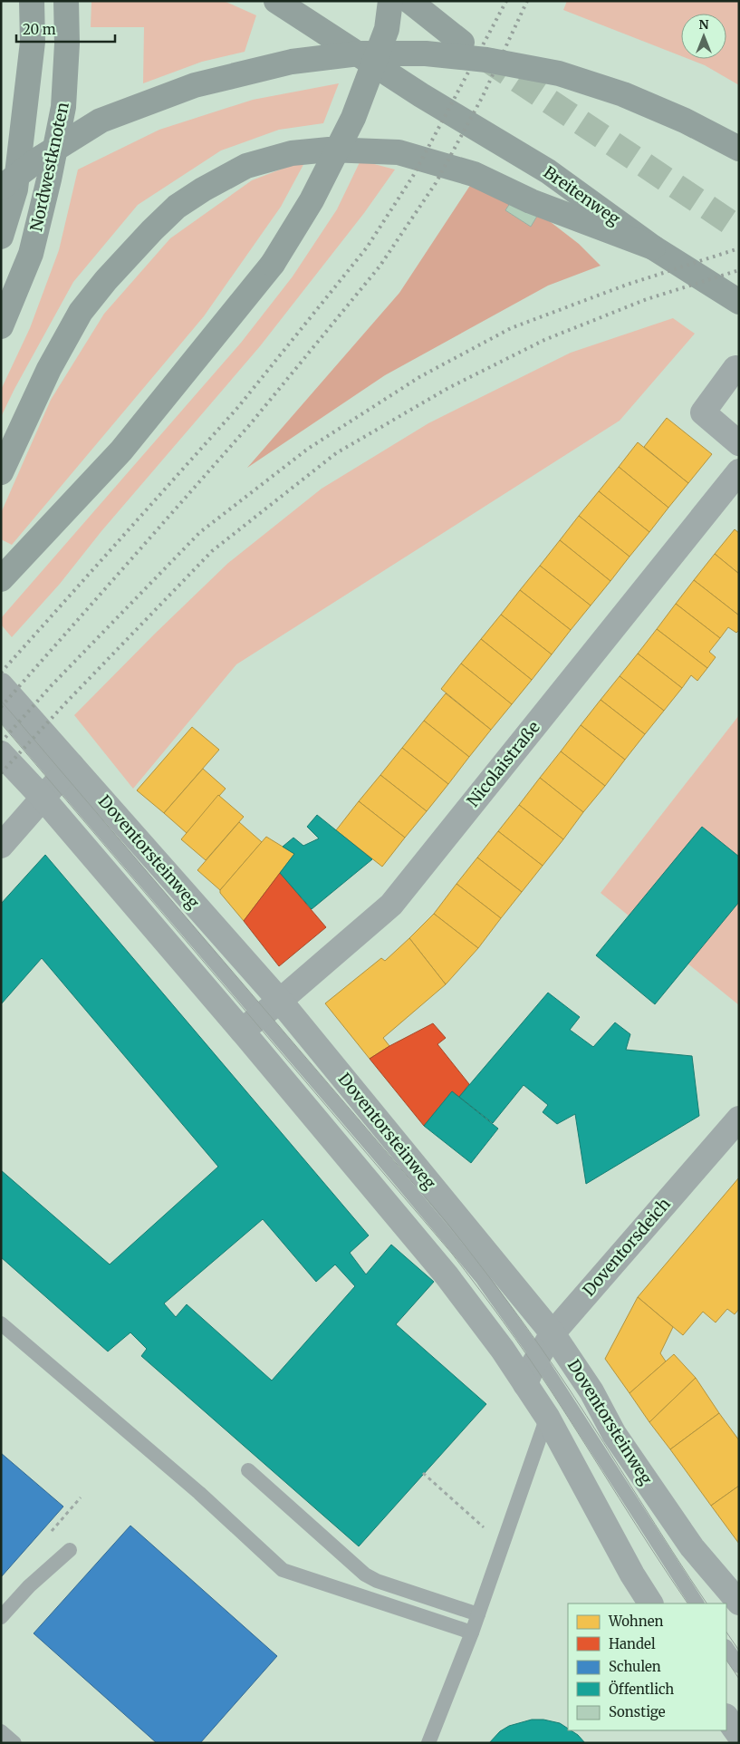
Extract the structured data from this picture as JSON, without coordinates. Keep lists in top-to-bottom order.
{
  "streets": {
    "highway": ["Nordwestknoten", "Breitenweg"],
    "street": ["Nicolaistraße", "Doventorsteinweg", "Doventorsdeich"]
  },
  "crossings": [
    ["Nicolaistraße", "Doventorsteinweg"],
    ["Doventorsteinweg", "Doventorsdeich"]
  ],
  "legend": [
    "Wohnen",
    "Handel",
    "Schulen",
    "Öffentlich",
    "Sonstige"
  ],
  "scale_bar": "20 m",
  "north": "top"
}
